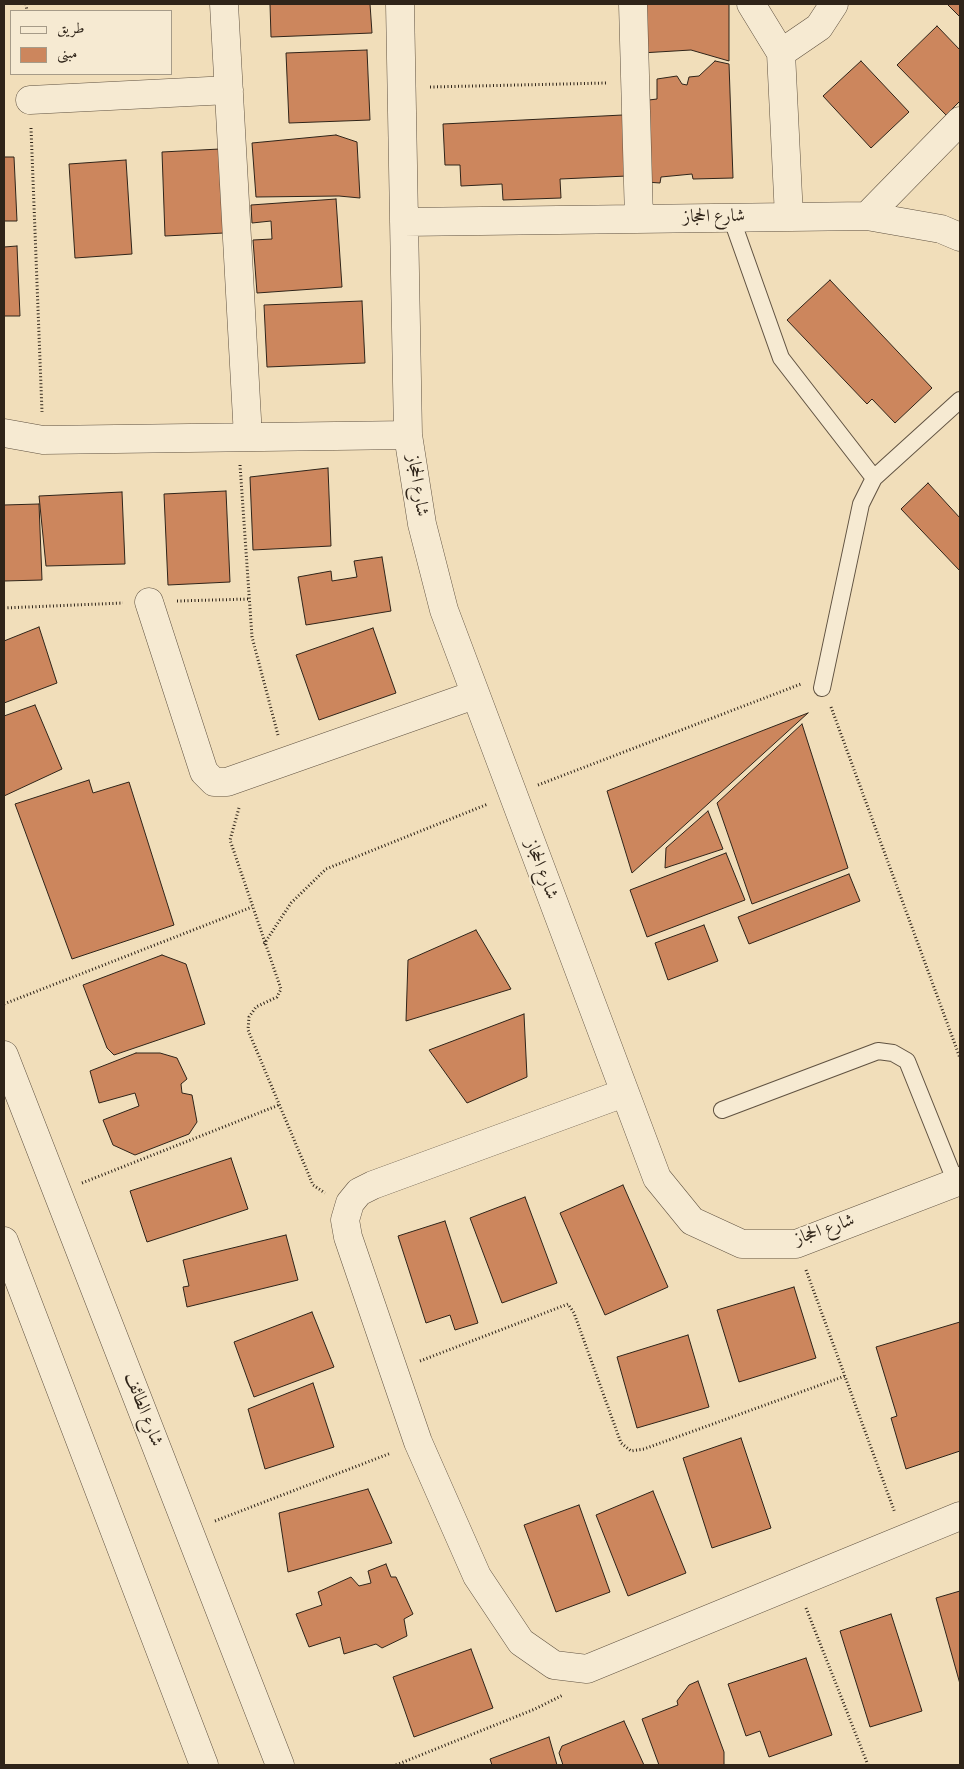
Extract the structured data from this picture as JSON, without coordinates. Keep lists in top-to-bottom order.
{
  "streets": {
    "street": ["شارع الحجاز", "شارع الطائف"]
  },
  "legend": ["طريق", "مبنى"]
}
